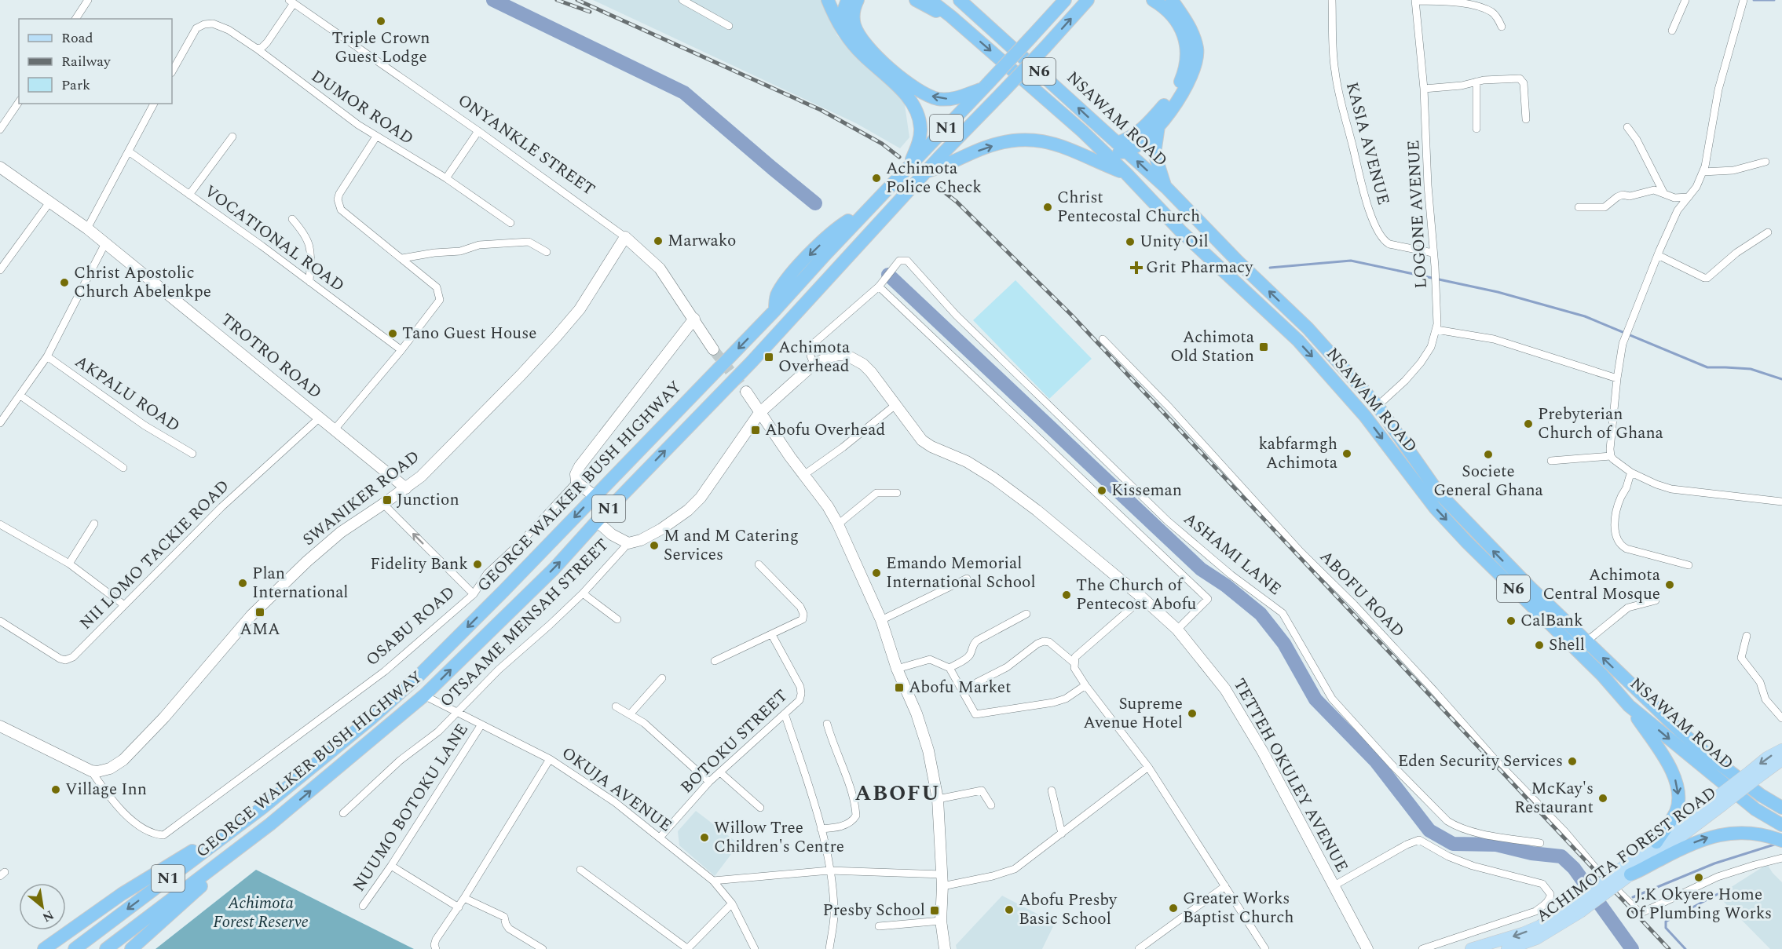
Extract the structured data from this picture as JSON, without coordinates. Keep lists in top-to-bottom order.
{
  "streets": {
    "highway": [
      "N6",
      "NSAWAM ROAD",
      "N1",
      "GEORGE WALKER BUSH HIGHWAY"
    ],
    "main road": ["ACHIMOTA FOREST ROAD"],
    "street": [
      "DUMOR ROAD",
      "KASIA AVENUE",
      "ONYANKLE STREET",
      "LOGONE AVENUE",
      "VOCATIONAL ROAD",
      "TROTRO ROAD",
      "AKPALU ROAD",
      "SWANIKER ROAD",
      "ASHAMI LANE",
      "NII LOMO TACKIE ROAD",
      "ABOFU ROAD",
      "OTSAAME MENSAH STREET",
      "OSABU ROAD",
      "BOTOKU STREET",
      "TETTEH OKULEY AVENUE",
      "OKUJA AVENUE",
      "NUUMO BOTOKU LANE"
    ]
  },
  "crossings": [
    ["NSAWAM ROAD", "LOGONE AVENUE"],
    ["N1", "GEORGE WALKER BUSH HIGHWAY"],
    ["KASIA AVENUE", "LOGONE AVENUE"],
    ["ONYANKLE STREET", "SWANIKER ROAD"],
    ["ONYANKLE STREET", "OSABU ROAD"],
    ["TROTRO ROAD", "SWANIKER ROAD"],
    ["TROTRO ROAD", "NII LOMO TACKIE ROAD"],
    ["GEORGE WALKER BUSH HIGHWAY", "OKUJA AVENUE"],
    ["SWANIKER ROAD", "OSABU ROAD"],
    ["OTSAAME MENSAH STREET", "TETTEH OKULEY AVENUE"],
    ["OTSAAME MENSAH STREET", "OKUJA AVENUE"],
    ["BOTOKU STREET", "OKUJA AVENUE"],
    ["OKUJA AVENUE", "NUUMO BOTOKU LANE"]
  ],
  "districts": ["ABOFU"],
  "parks": ["Achimota Forest Reserve"],
  "places": {
    "other": [
      "Triple Crown Guest Lodge",
      "Achimota Police Check",
      "Christ Pentecostal Church",
      "Marwako",
      "Unity Oil",
      "Christ Apostolic Church Abelenkpe",
      "Tano Guest House",
      "Prebyterian Church of Ghana",
      "kabfarmgh Achimota",
      "Societe General Ghana",
      "Kisseman",
      "M and M Catering Services",
      "Fidelity Bank",
      "Emando Memorial International School",
      "Plan International",
      "Achimota Central Mosque",
      "The Church of Pentecost Abofu",
      "CalBank",
      "Shell",
      "Supreme Avenue Hotel",
      "Eden Security Services",
      "Village Inn",
      "McKay's Restaurant",
      "Willow Tree Children's Centre",
      "J.K Okyere Home Of Plumbing Works",
      "Greater Works Baptist Church",
      "Abofu Presby Basic School"
    ],
    "health": ["Grit Pharmacy"],
    "transit": [
      "Achimota Old Station",
      "Achimota Overhead",
      "Abofu Overhead",
      "Junction",
      "AMA",
      "Abofu Market",
      "Presby School"
    ]
  },
  "legend": ["Road", "Railway", "Park"],
  "north": "bottom right"
}
